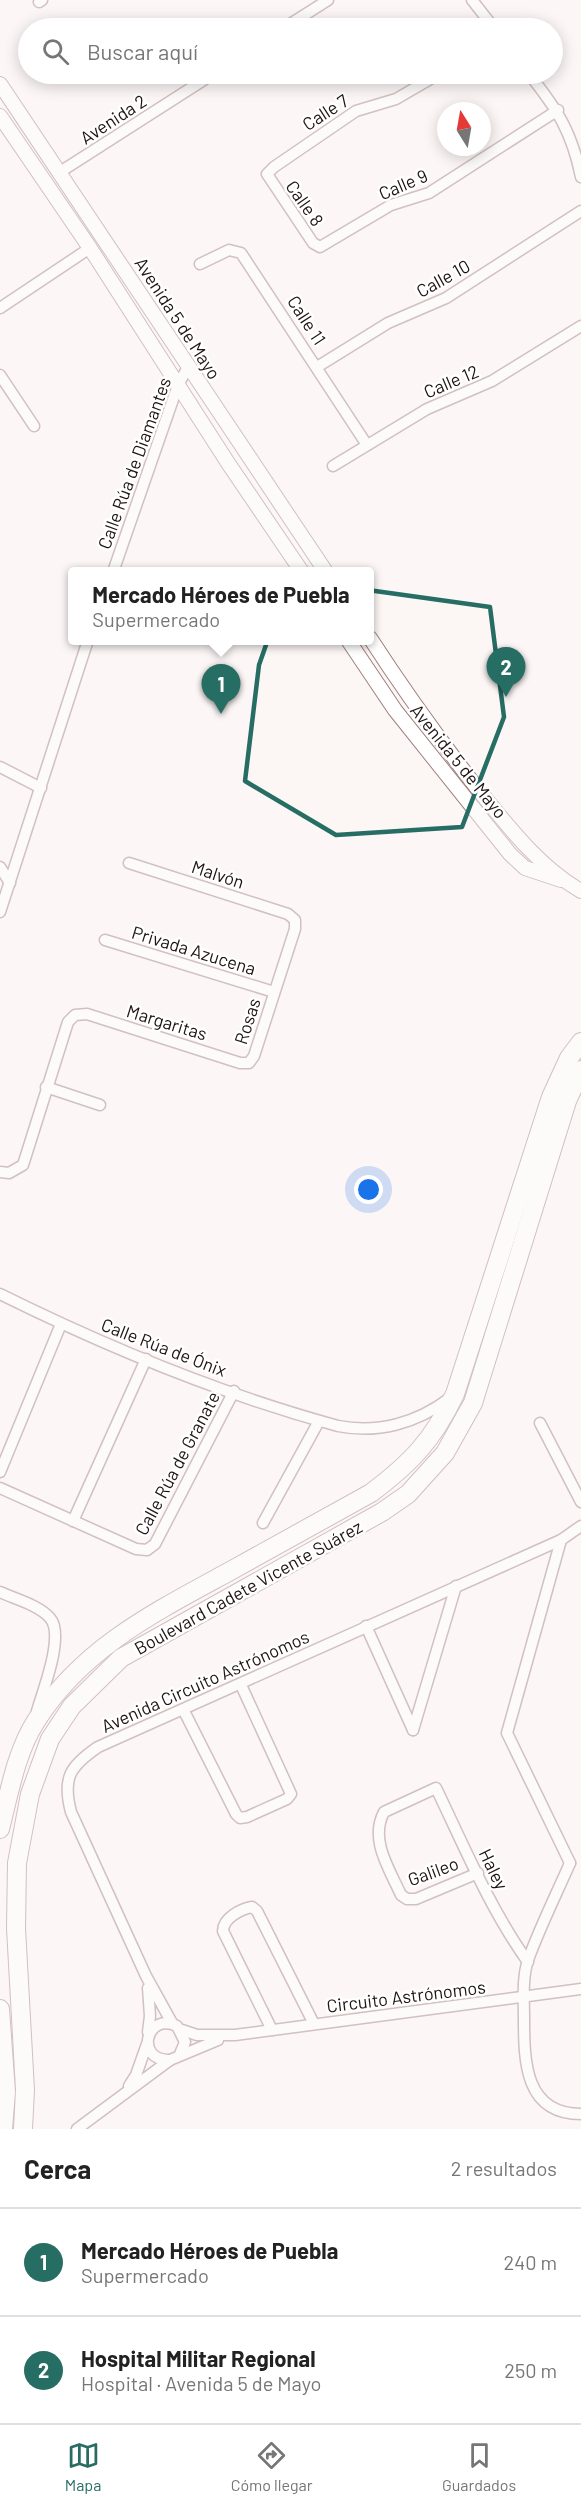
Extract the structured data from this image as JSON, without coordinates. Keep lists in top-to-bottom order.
{
  "streets": {
    "main road": ["Boulevard Cadete Vicente Suárez"],
    "street": [
      "Calle 7",
      "Avenida 2",
      "Calle 9",
      "Calle 8",
      "Calle 10",
      "Avenida 5 de Mayo",
      "Calle 11",
      "Calle 12",
      "Calle Rúa de Diamantes",
      "Malvón",
      "Privada Azucena",
      "Rosas",
      "Margaritas",
      "Calle Rúa de Ónix",
      "Calle Rúa de Granate",
      "Avenida Circuito Astrónomos",
      "Haley",
      "Galileo",
      "Circuito Astrónomos"
    ]
  },
  "crossings": [
    ["Calle 7", "Calle 8"],
    ["Avenida 2", "Avenida 5 de Mayo"],
    ["Calle 9", "Calle 8"],
    ["Calle 10", "Calle 11"],
    ["Avenida 5 de Mayo", "Calle Rúa de Diamantes"],
    ["Calle 11", "Calle 12"],
    ["Malvón", "Rosas"],
    ["Privada Azucena", "Rosas"],
    ["Rosas", "Margaritas"],
    ["Calle Rúa de Ónix", "Calle Rúa de Granate"],
    ["Calle Rúa de Ónix", "Boulevard Cadete Vicente Suárez"],
    ["Avenida Circuito Astrónomos", "Circuito Astrónomos"],
    ["Haley", "Galileo"]
  ],
  "north": "top",
  "page": {
    "search": "Buscar aquí",
    "popup": ["Mercado Héroes de Puebla", "Supermercado"],
    "pins": ["2", "1"],
    "heading": ["Cerca", "2 resultados"],
    "list": [
      {
        "mark": "1",
        "name": "Mercado Héroes de Puebla",
        "note": "Supermercado",
        "value": "240 m"
      },
      {
        "mark": "2",
        "name": "Hospital Militar Regional",
        "note": "Hospital · Avenida 5 de Mayo",
        "value": "250 m"
      }
    ],
    "nav": ["Mapa", "Cómo llegar", "Guardados"]
  }
}
